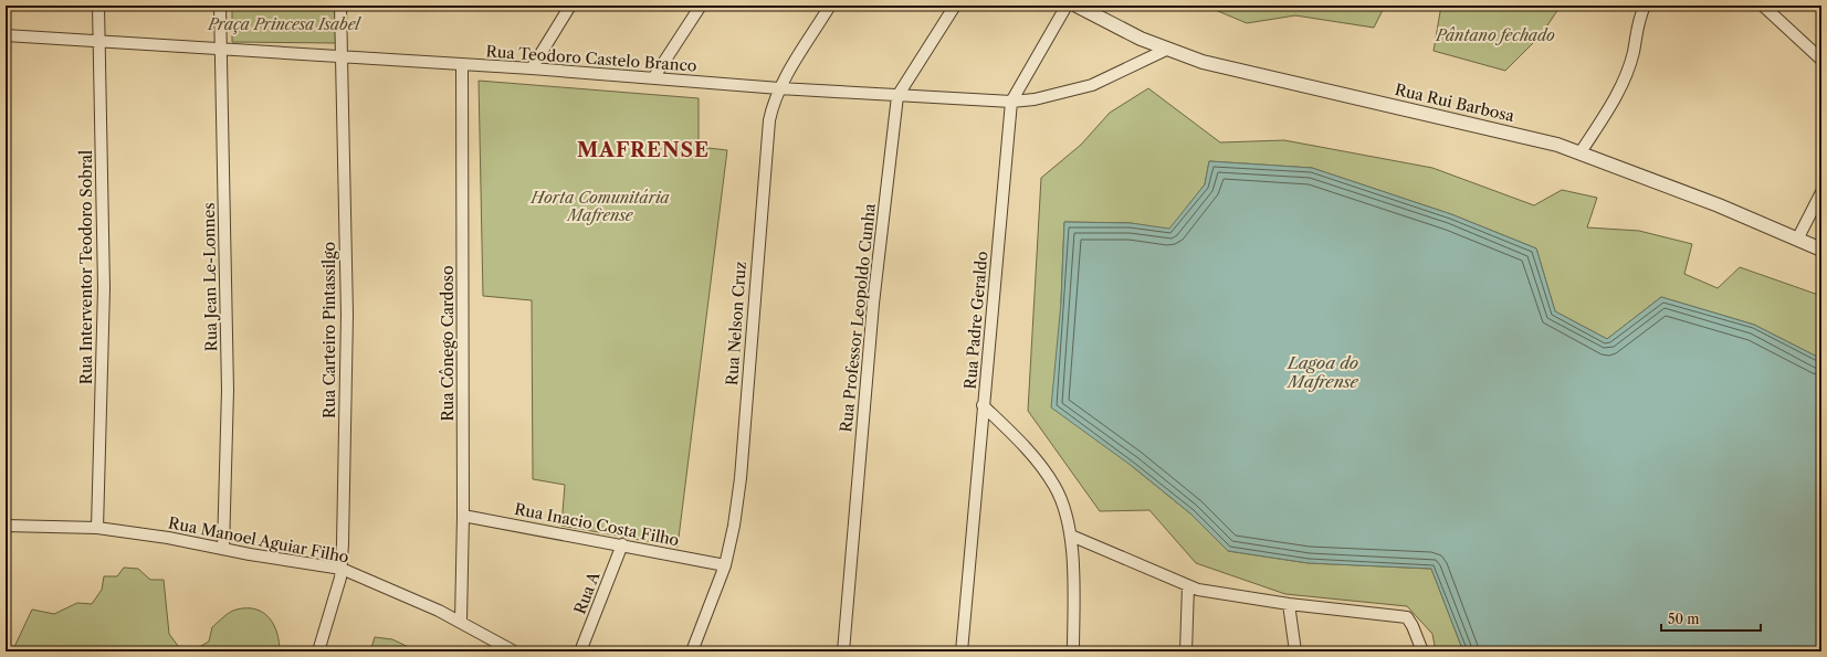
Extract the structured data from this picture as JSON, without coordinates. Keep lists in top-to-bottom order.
{
  "streets": {
    "street": [
      "Rua Teodoro Castelo Branco",
      "Rua Rui Barbosa",
      "Rua Interventor Teodoro Sobral",
      "Rua Jean Le-Lonnes",
      "Rua Professor Leopoldo Cunha",
      "Rua Padre Geraldo",
      "Rua Nelson Cruz",
      "Rua Carteiro Pintassilgo",
      "Rua Cônego Cardoso",
      "Rua Inacio Costa Filho",
      "Rua Manoel Aguiar Filho",
      "Rua A"
    ]
  },
  "crossings": [
    ["Rua Teodoro Castelo Branco", "Rua Rui Barbosa"],
    ["Rua Teodoro Castelo Branco", "Rua Interventor Teodoro Sobral"],
    ["Rua Teodoro Castelo Branco", "Rua Jean Le-Lonnes"],
    ["Rua Teodoro Castelo Branco", "Rua Professor Leopoldo Cunha"],
    ["Rua Teodoro Castelo Branco", "Rua Padre Geraldo"],
    ["Rua Teodoro Castelo Branco", "Rua Nelson Cruz"],
    ["Rua Teodoro Castelo Branco", "Rua Carteiro Pintassilgo"],
    ["Rua Teodoro Castelo Branco", "Rua Cônego Cardoso"],
    ["Rua Interventor Teodoro Sobral", "Rua Manoel Aguiar Filho"],
    ["Rua Jean Le-Lonnes", "Rua Manoel Aguiar Filho"],
    ["Rua Nelson Cruz", "Rua Inacio Costa Filho"],
    ["Rua Carteiro Pintassilgo", "Rua Manoel Aguiar Filho"],
    ["Rua Cônego Cardoso", "Rua Inacio Costa Filho"],
    ["Rua Cônego Cardoso", "Rua Manoel Aguiar Filho"],
    ["Rua Inacio Costa Filho", "Rua A"]
  ],
  "districts": ["MAFRENSE"],
  "water": ["Lagoa do Mafrense"],
  "parks": ["Praça Princesa Isabel", "Pântano fechado", "Horta Comunitária Mafrense"],
  "scale_bar": "50 m"
}
